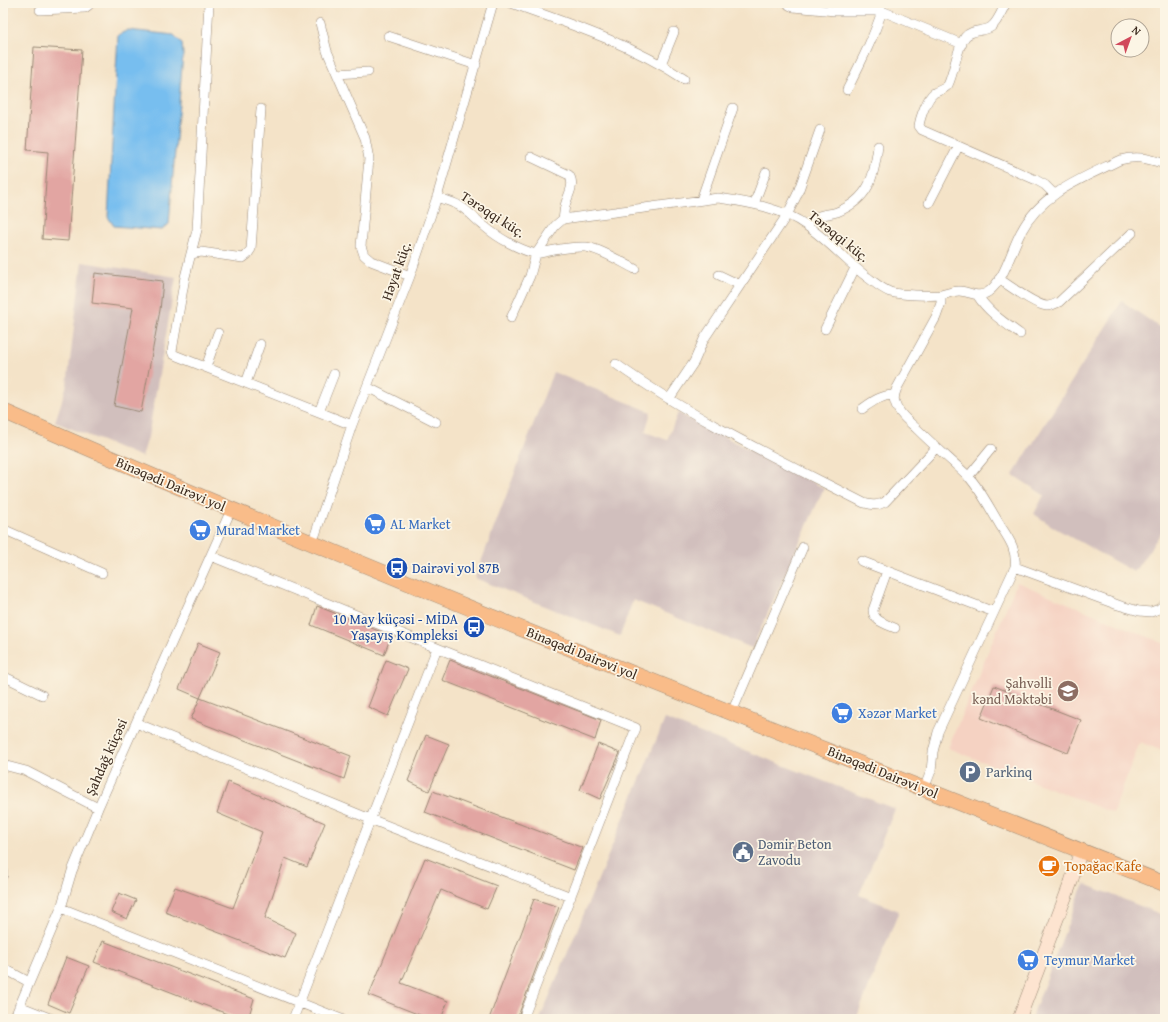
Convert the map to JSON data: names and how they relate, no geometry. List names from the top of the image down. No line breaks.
{"streets":{"main road":["Binəqədi Dairəvi yol"],"street":["Tərəqqi küç.","Həyat küç.","Şahdağ küçəsi"]},"crossings":[["Tərəqqi küç.","Həyat küç."],["Həyat küç.","Binəqədi Dairəvi yol"],["Binəqədi Dairəvi yol","Şahdağ küçəsi"]],"places":{"supermarket":["AL Market","Murad Market","Xəzər Market","Teymur Market"],"bus stop":["Dairəvi yol 87B","10 May küçəsi - MİDA Yaşayış Kompleksi"],"school or university":["Şahvəlli kənd Məktəbi"],"parking":["Parkinq"],"public building":["Dəmir Beton Zavodu"],"cafe":["Topağac Kafe"]},"north":"top right"}
